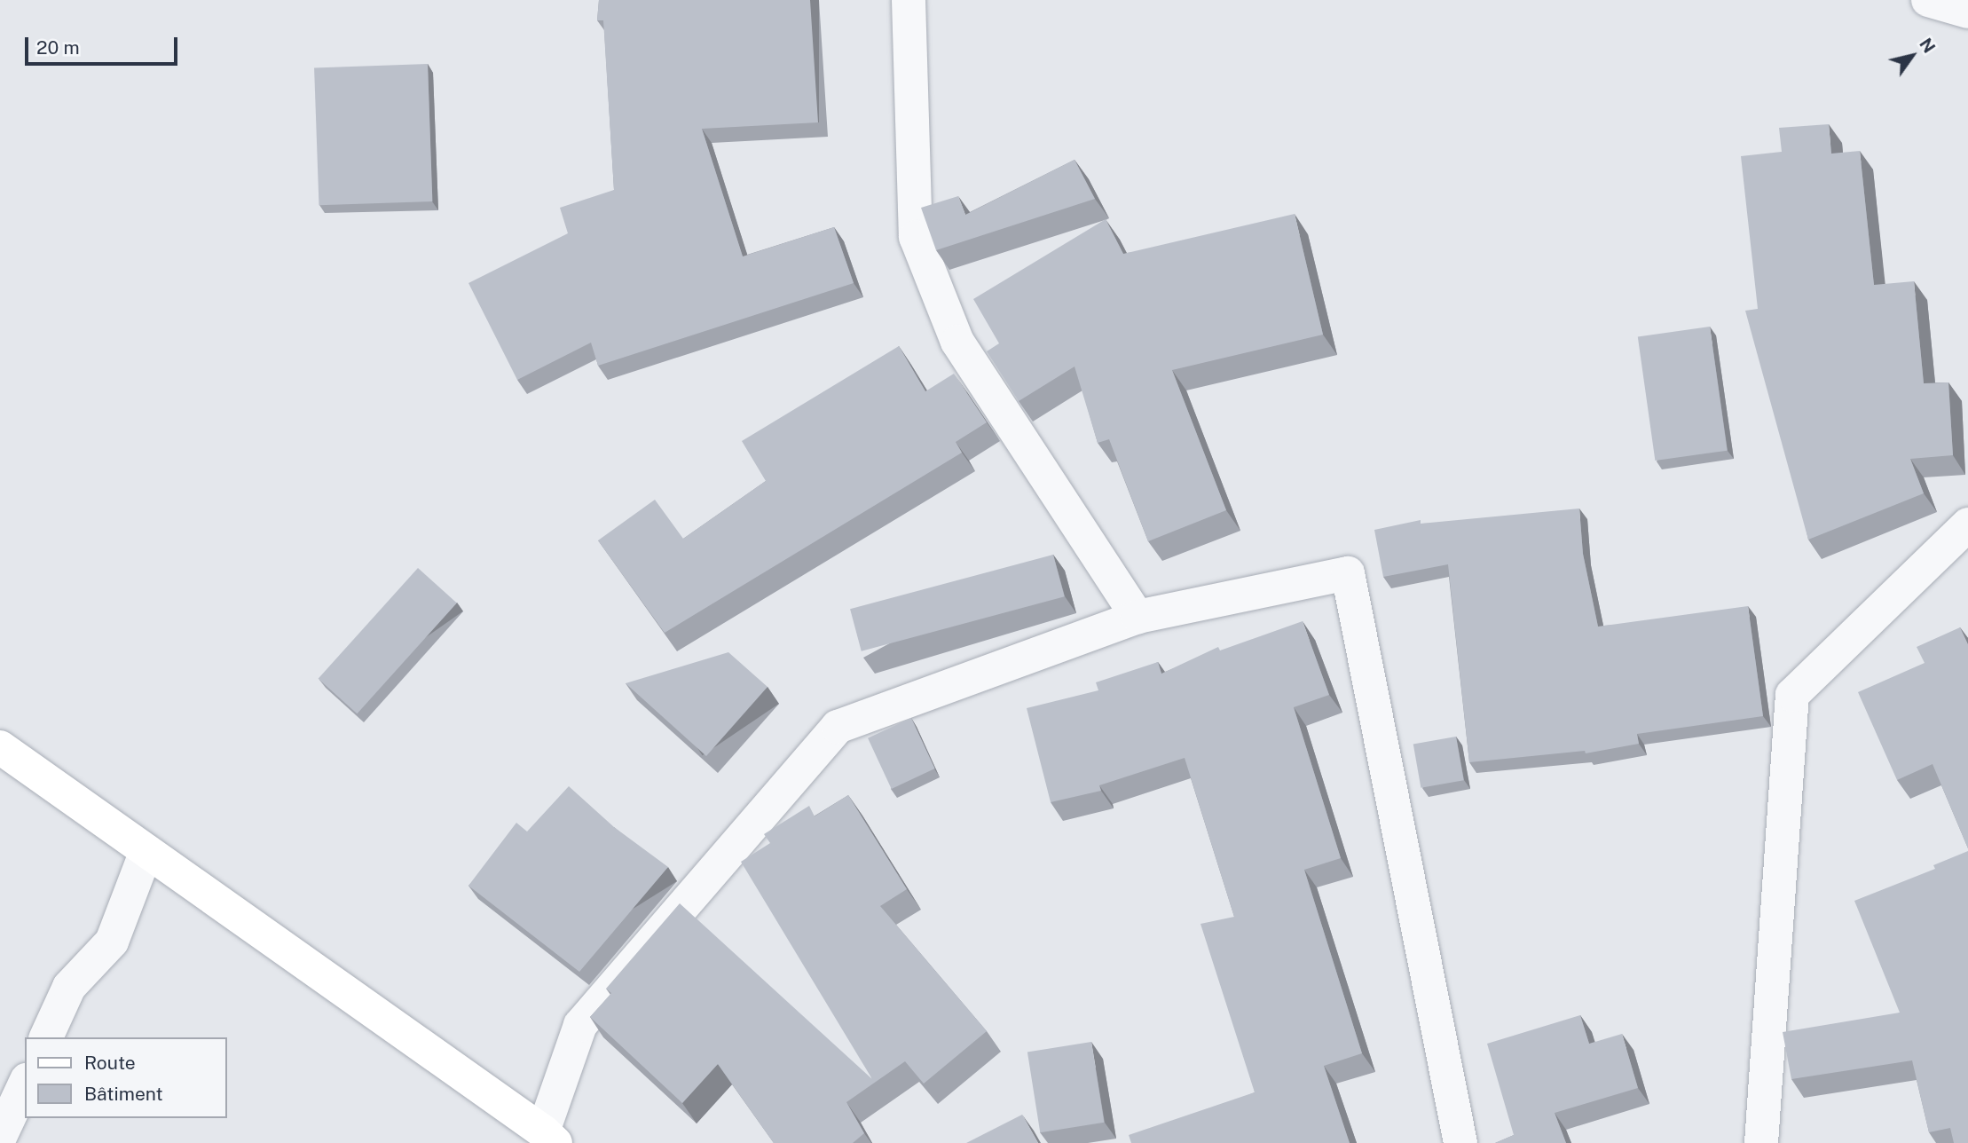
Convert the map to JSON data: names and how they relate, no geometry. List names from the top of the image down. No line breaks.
{"legend":["Route","Bâtiment"],"scale_bar":"20 m","north":"top right"}
